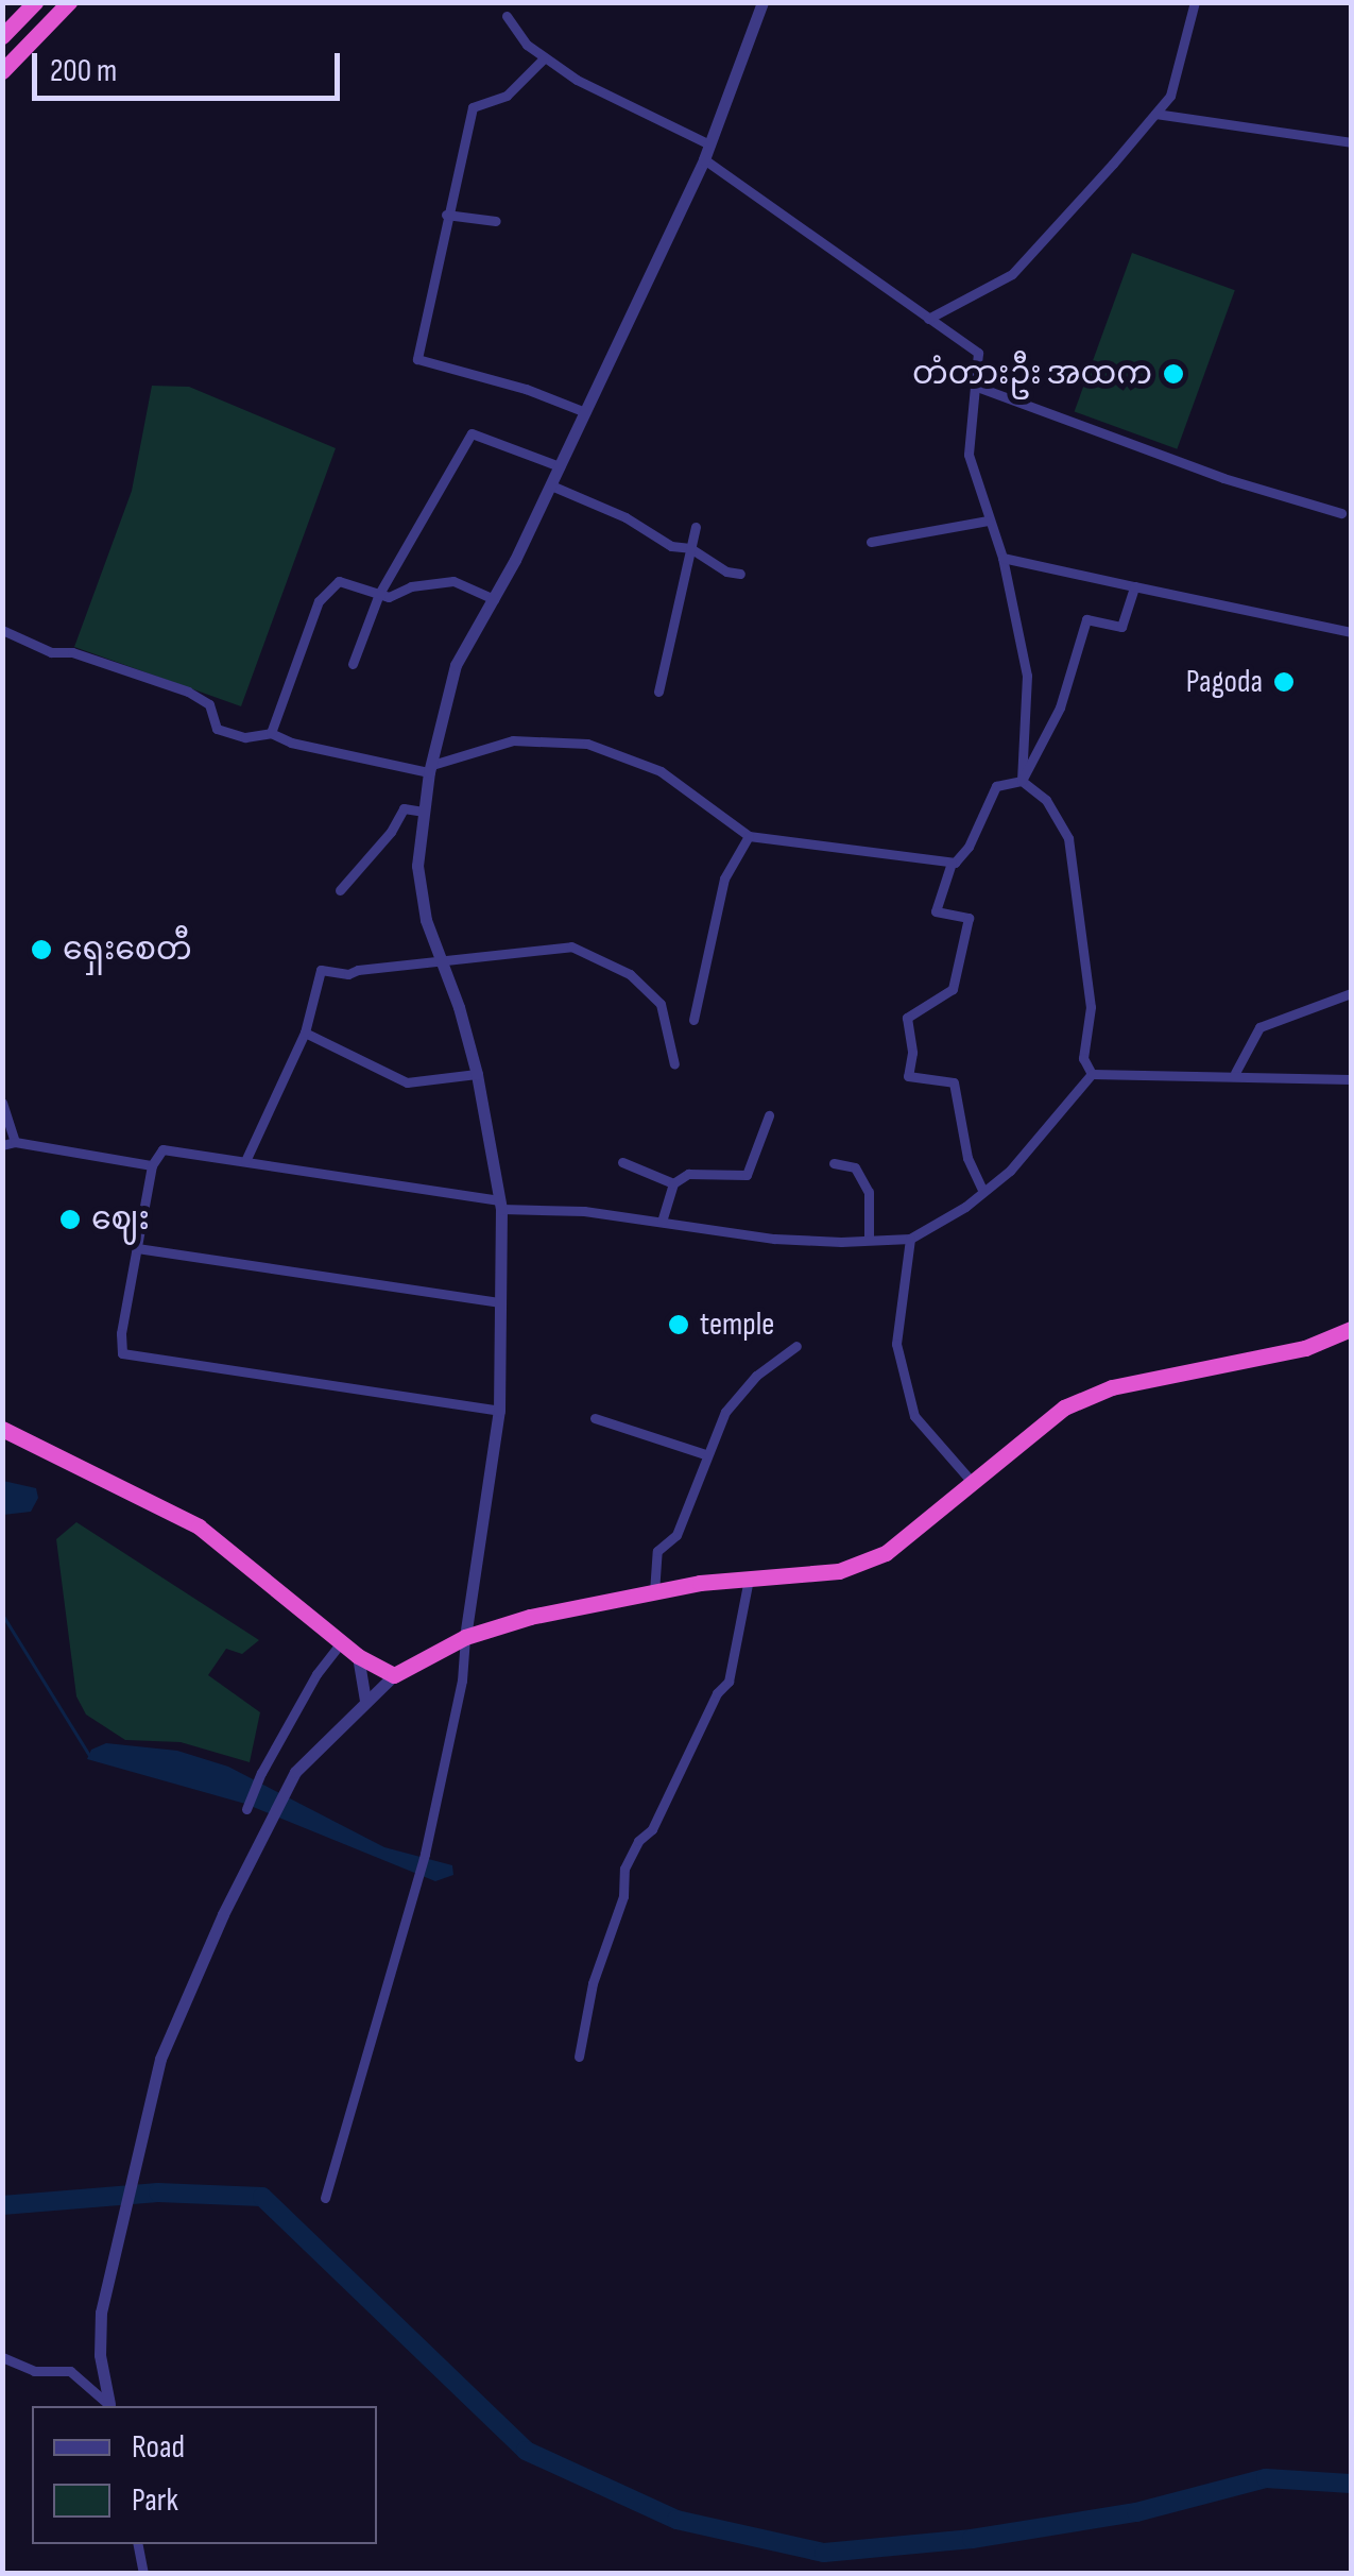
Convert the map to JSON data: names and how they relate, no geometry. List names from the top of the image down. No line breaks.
{"places":["တံတားဦး အထက","Pagoda","ရှေးစေတီ","ဈေး","temple"],"legend":["Road","Park"],"scale_bar":"200 m"}
